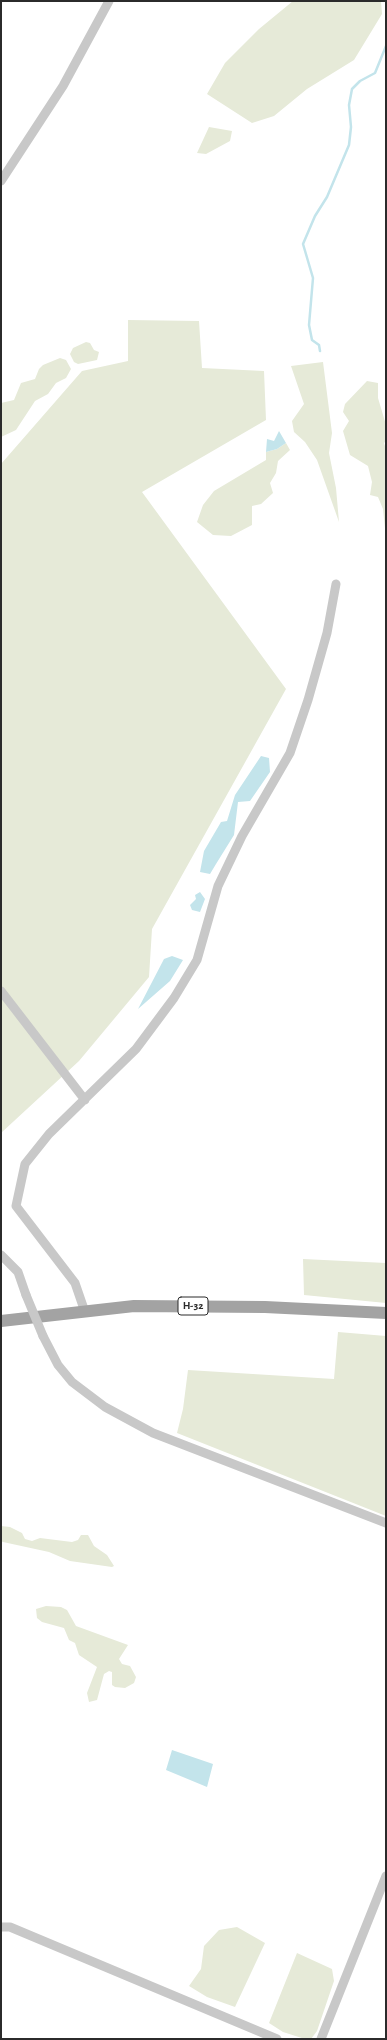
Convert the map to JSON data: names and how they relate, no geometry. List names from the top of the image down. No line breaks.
{"streets":{"main road":["Н-32"]}}
